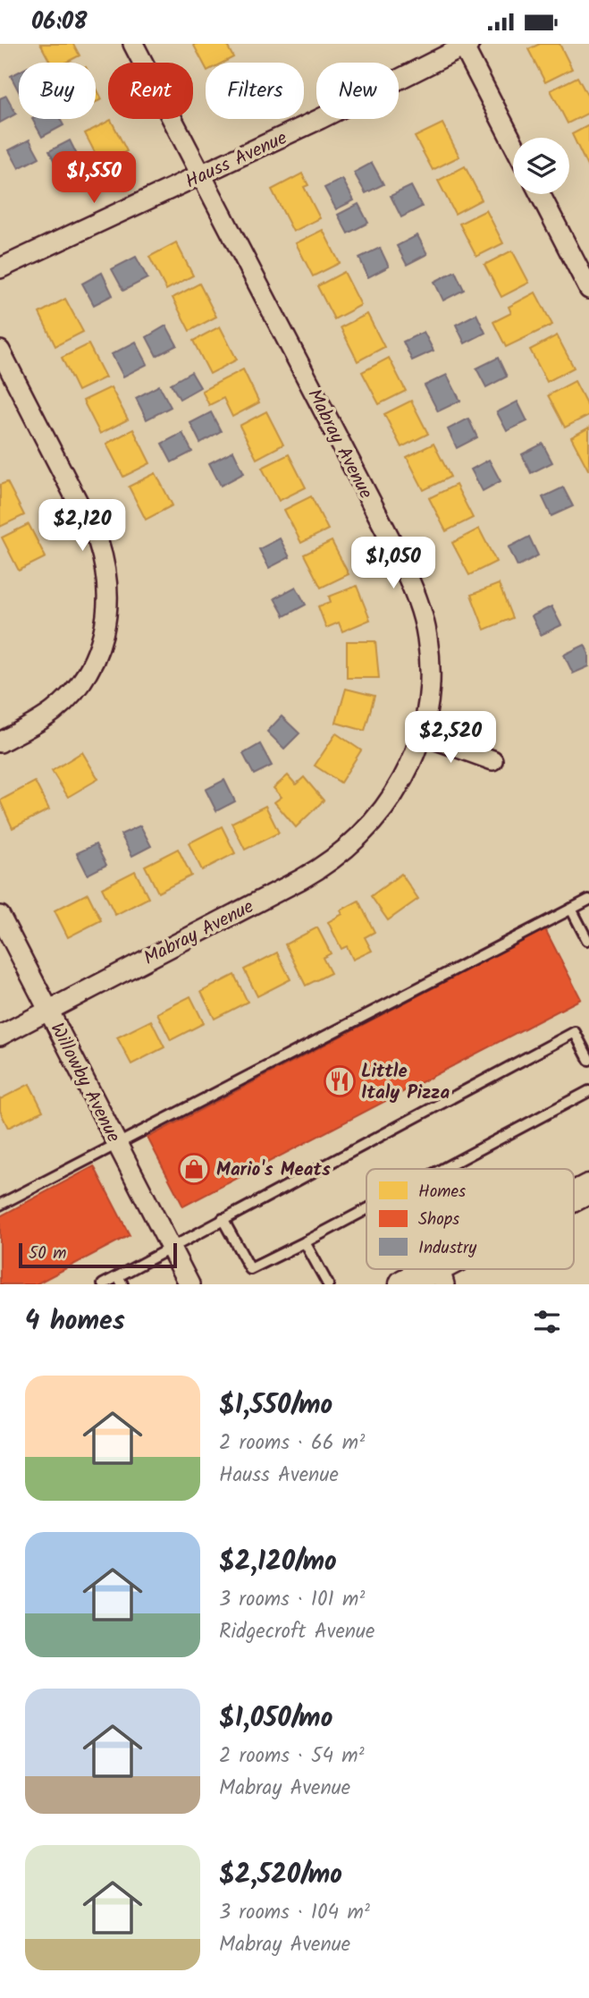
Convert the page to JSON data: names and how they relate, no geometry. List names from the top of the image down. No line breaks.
{"streets":{"street":["Hauss Avenue","Mabray Avenue","Willowby Avenue"]},"crossings":[["Hauss Avenue","Mabray Avenue"],["Mabray Avenue","Willowby Avenue"]],"places":{"restaurant":["Little Italy Pizza"],"shop":["Mario's Meats"]},"legend":["Homes","Shops","Industry"],"scale_bar":"50 m","page":{"status":"06:08","chip":["Buy","Rent","Filters","New"],"price":["$1,550","$2,120","$1,050","$2,520"],"scale":"50 m","heading":"4 homes","list":[{"name":"$1,550/mo","note":"2 rooms · 66 m² · Hauss Avenue"},{"name":"$2,120/mo","note":"3 rooms · 101 m² · Ridgecroft Avenue"},{"name":"$1,050/mo","note":"2 rooms · 54 m² · Mabray Avenue"},{"name":"$2,520/mo","note":"3 rooms · 104 m² · Mabray Avenue"}]}}
